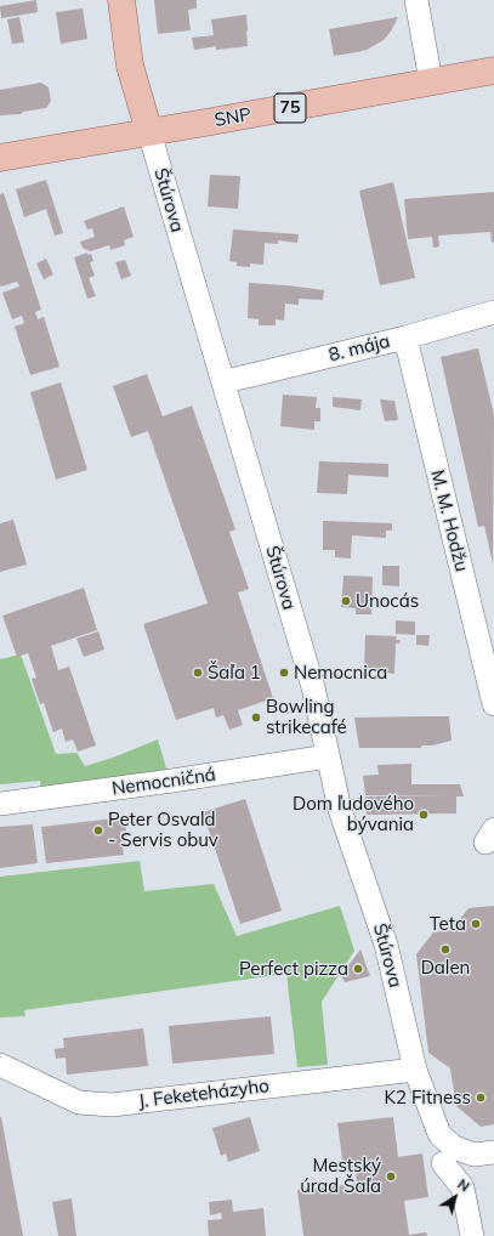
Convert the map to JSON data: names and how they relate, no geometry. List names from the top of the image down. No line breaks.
{"streets":{"main road":["75","SNP","Štúrova"],"street":["8. mája","M. M. Hodžu","Nemocničná","J. Feketeházyho"]},"crossings":[["SNP","Štúrova"],["Štúrova","8. mája"],["Štúrova","Nemocničná"],["Štúrova","J. Feketeházyho"],["8. mája","M. M. Hodžu"]],"places":["Unocás","Šaľa 1","Nemocnica","Bowling strikecafé","Dom ľudového bývania","Peter Osvald - Servis obuv","Teta","Dalen","Perfect pizza","K2 Fitness","Mestský úrad Šaľa"],"north":"top right"}
